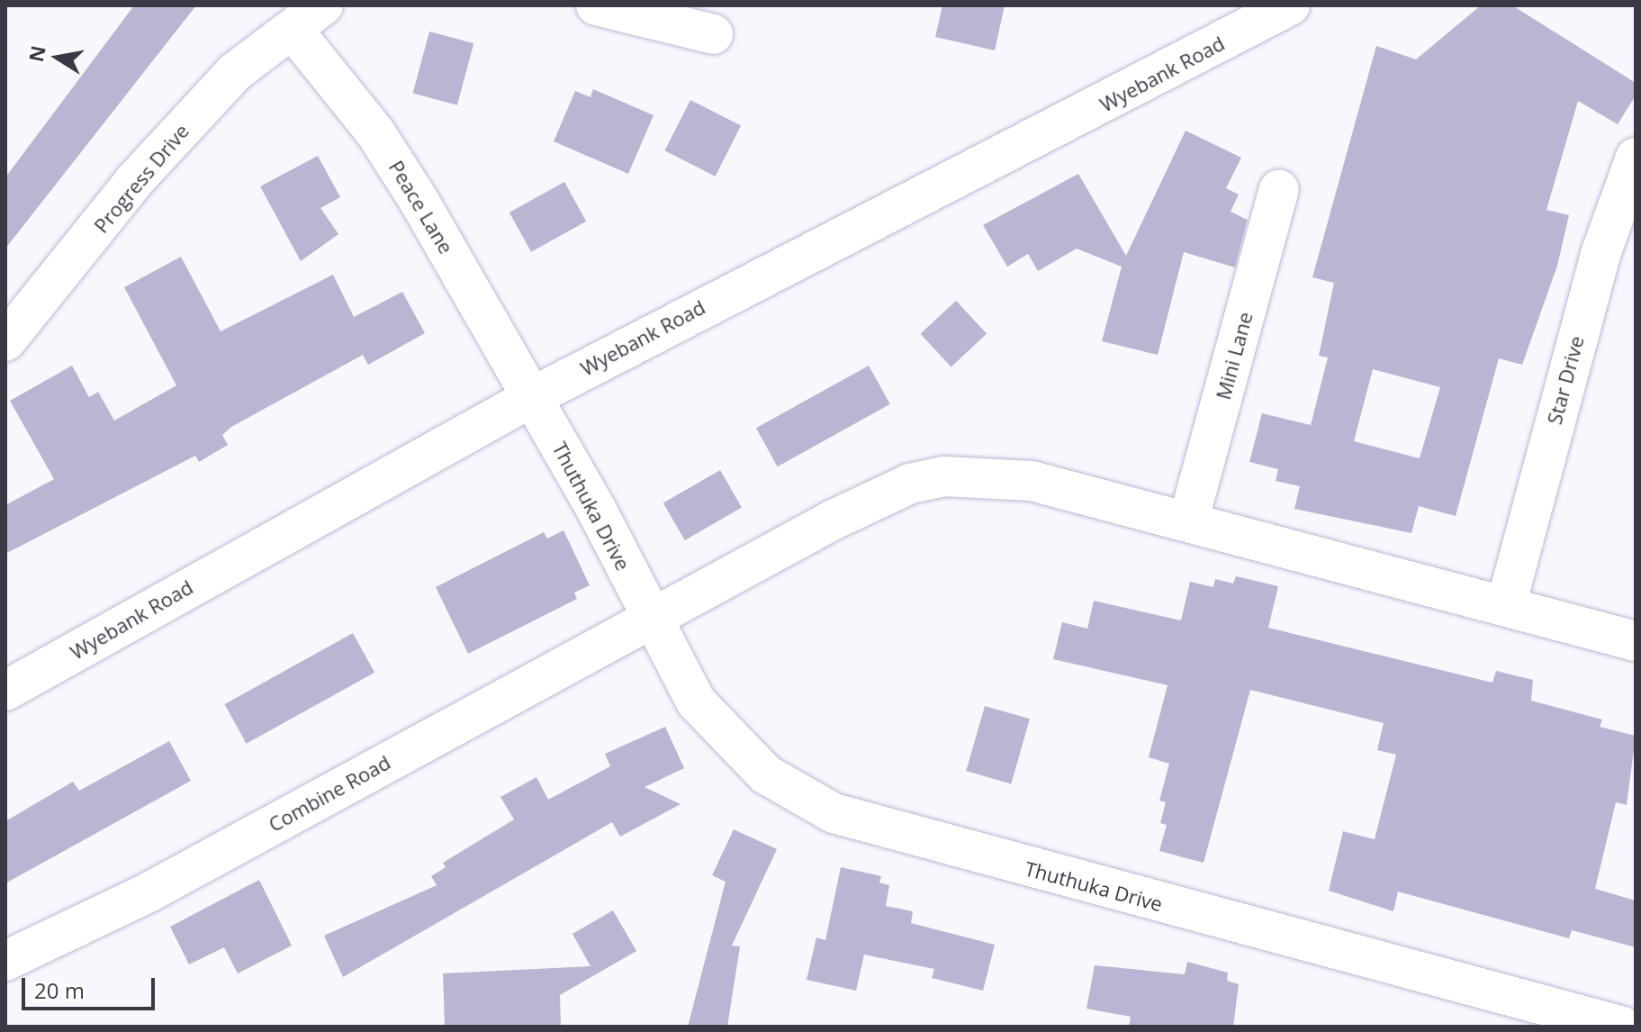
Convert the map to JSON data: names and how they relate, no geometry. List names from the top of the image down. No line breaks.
{"streets":{"street":["Wyebank Road","Progress Drive","Peace Lane","Mini Lane","Star Drive","Thuthuka Drive","Combine Road"]},"crossings":[["Wyebank Road","Peace Lane"],["Wyebank Road","Thuthuka Drive"],["Progress Drive","Peace Lane"],["Peace Lane","Thuthuka Drive"],["Thuthuka Drive","Combine Road"]],"scale_bar":"20 m","north":"left"}
